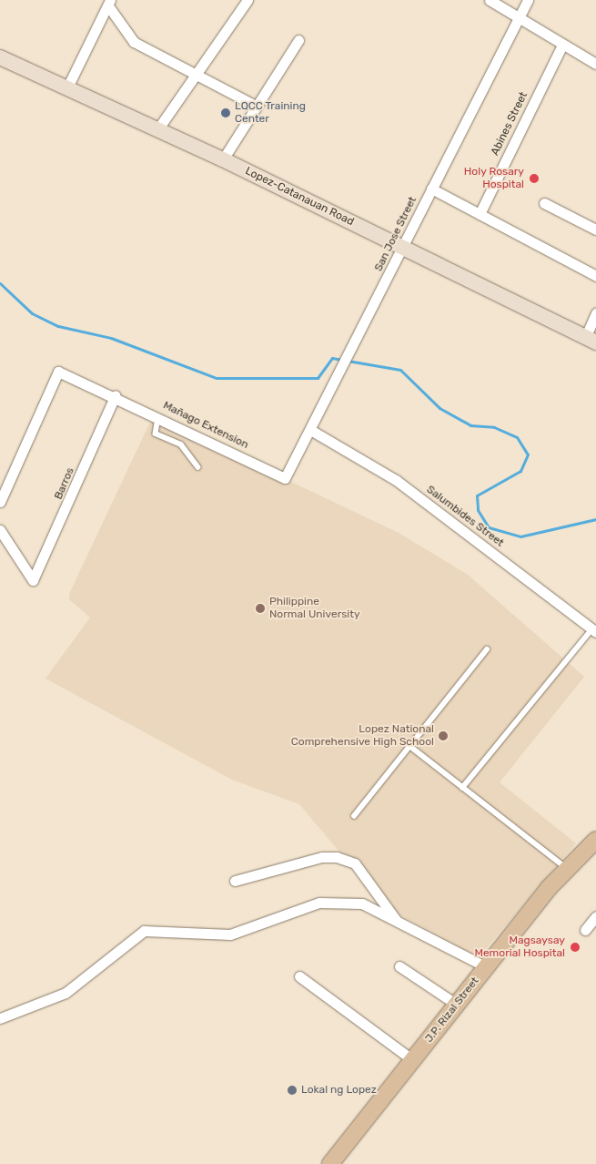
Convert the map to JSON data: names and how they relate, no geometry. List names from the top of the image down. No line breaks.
{"streets":{"main road":["Lopez-Catanauan Road","J.P. Rizal Street"],"street":["Abines Street","San Jose Street","Mañago Extension","Barros","Salumbides Street"]},"crossings":[["Lopez-Catanauan Road","San Jose Street"],["San Jose Street","Mañago Extension"],["San Jose Street","Salumbides Street"],["Mañago Extension","Barros"]],"places":["LQCC Training Center","Holy Rosary Hospital","Philippine Normal University","Lopez National Comprehensive High School","Magsaysay Memorial Hospital","Lokal ng Lopez"]}
